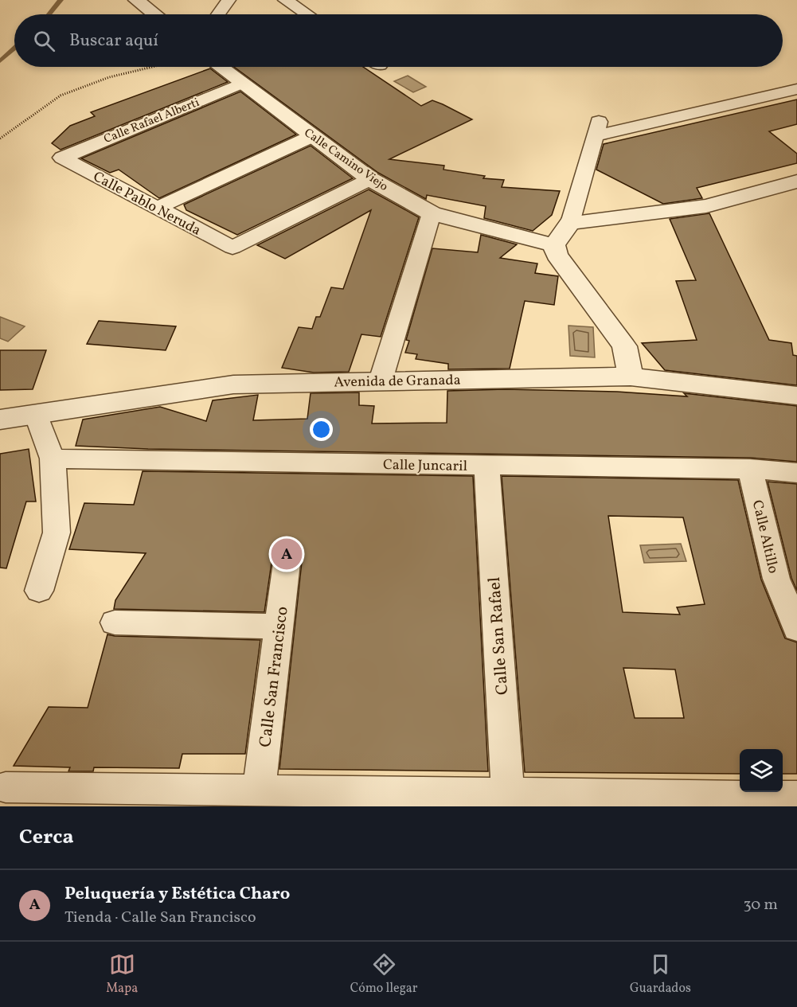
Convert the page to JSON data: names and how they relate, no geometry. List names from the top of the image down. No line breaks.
{"streets":{"street":["Calle Rafael Alberti","Calle Camino Viejo","Calle Pablo Neruda","Avenida de Granada","Calle Juncaril","Calle Altillo","Calle San Rafael","Calle San Francisco"]},"crossings":[["Calle Rafael Alberti","Calle Camino Viejo"],["Calle Rafael Alberti","Calle Pablo Neruda"],["Calle Camino Viejo","Calle Pablo Neruda"],["Calle Juncaril","Calle Altillo"],["Calle Juncaril","Calle San Rafael"]],"page":{"search":"Buscar aquí","pins":"A","heading":"Cerca","list":[{"mark":"A","name":"Peluquería y Estética Charo","note":"Tienda · Calle San Francisco","value":"30 m"}],"nav":["Mapa","Cómo llegar","Guardados"]}}
